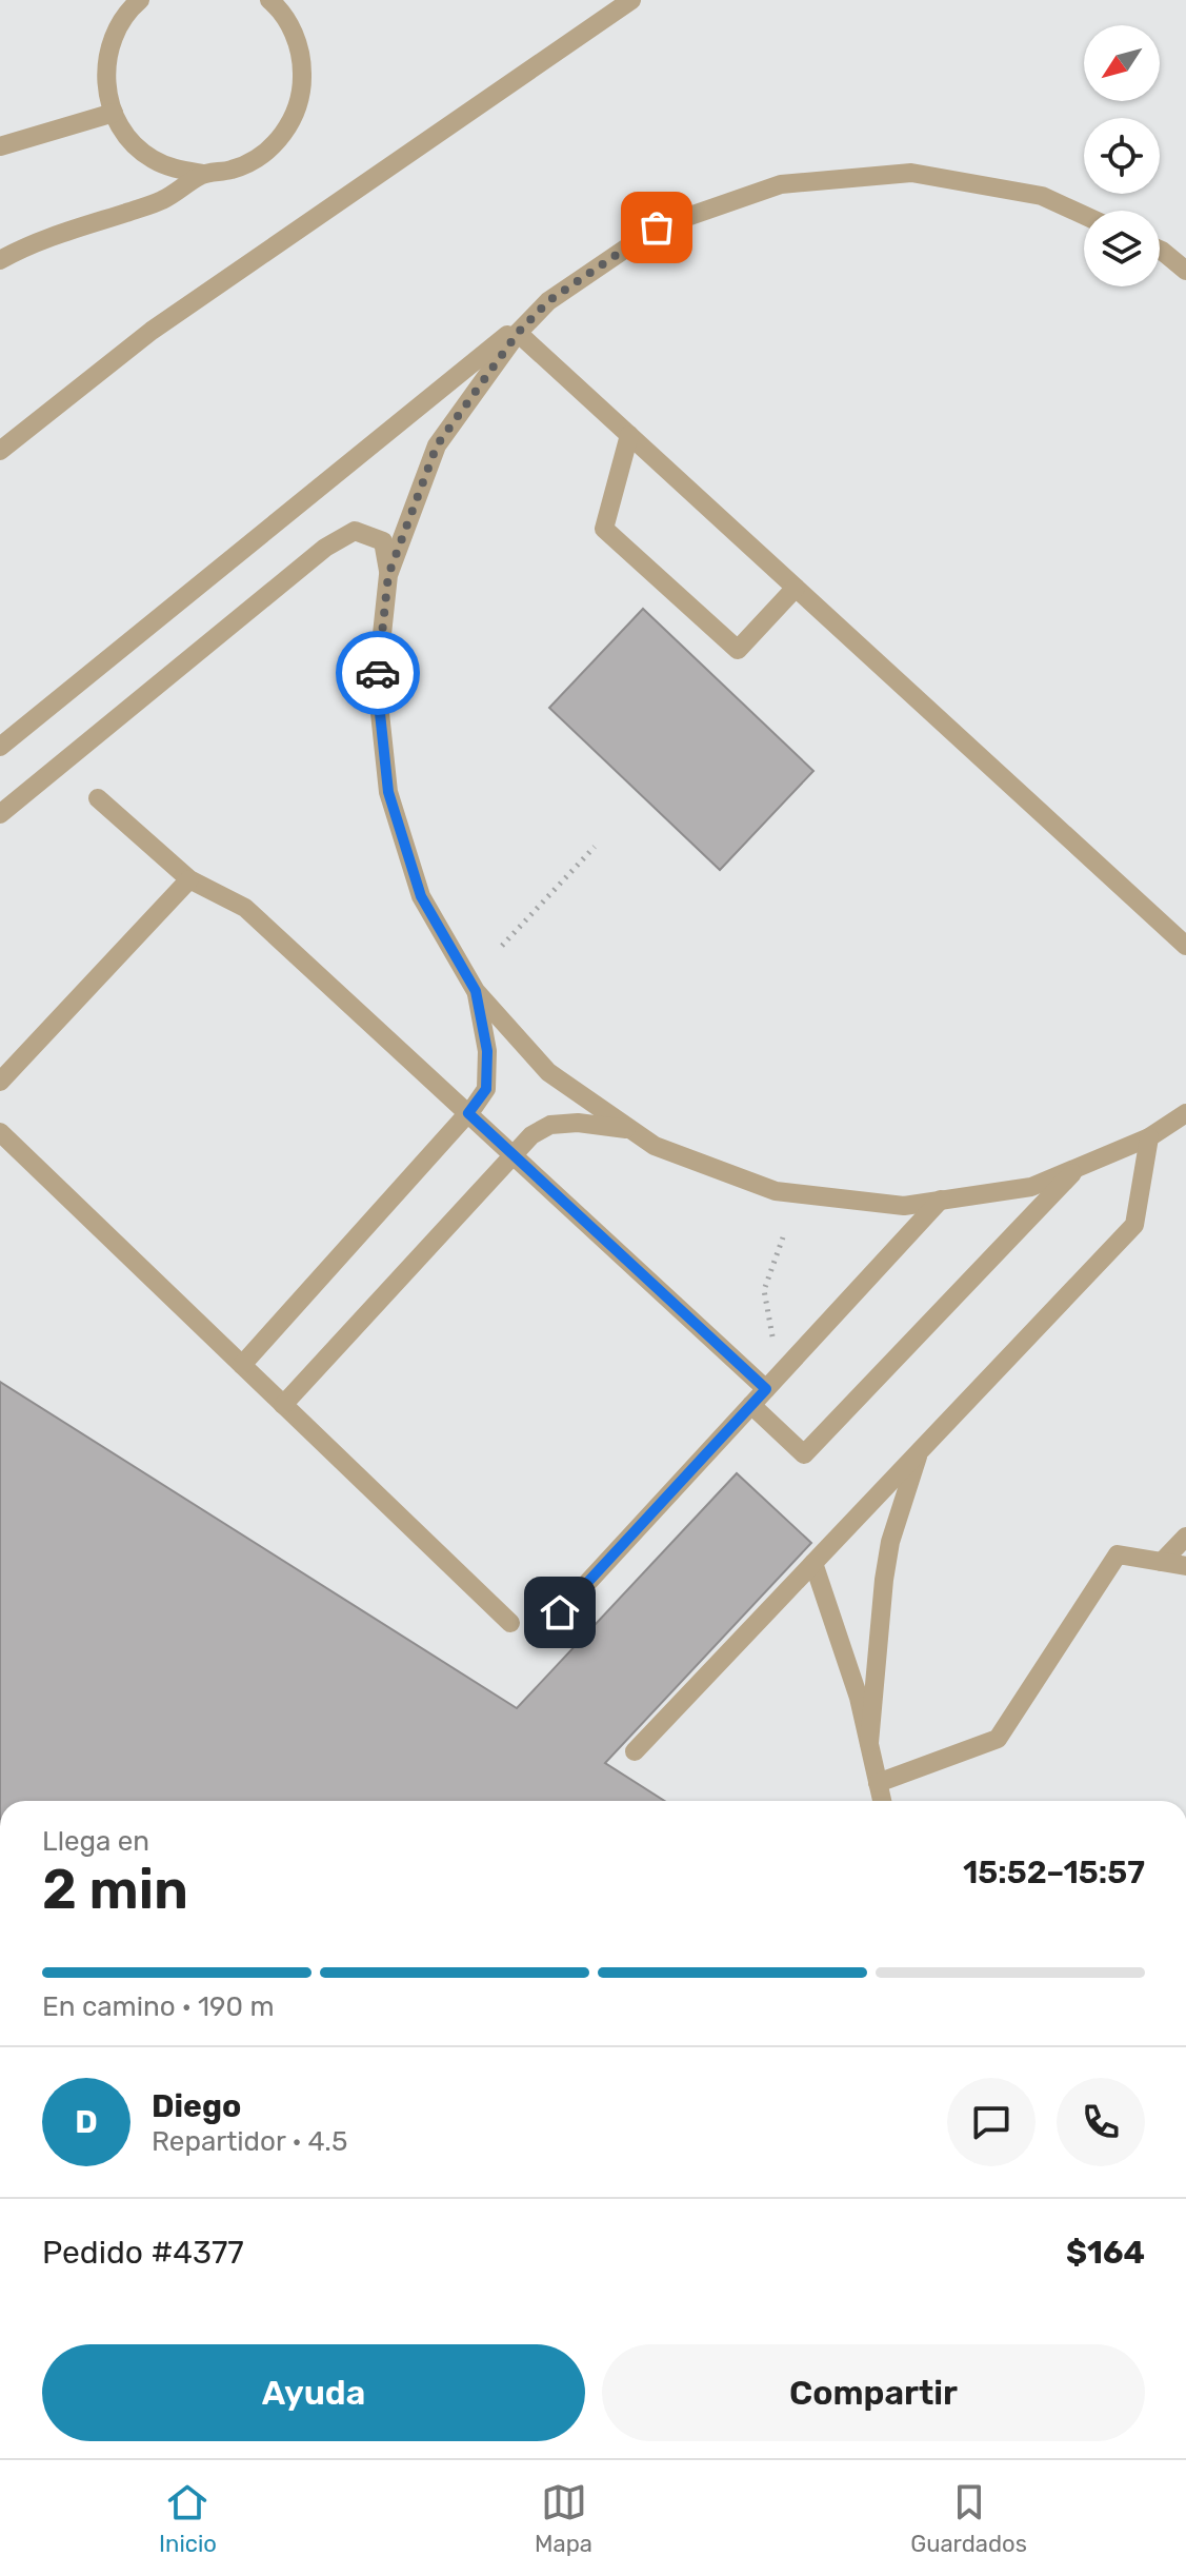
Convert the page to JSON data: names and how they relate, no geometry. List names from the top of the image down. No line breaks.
{"north":"bottom left","page":{"heading":["2 min","Llega en","15:52–15:57"],"panel":["Diego","Repartidor · 4.5","Pedido #4377","$164"],"bar":"En camino · 190 m","round":"D","buttons":["Ayuda","Compartir"],"tabs":["Inicio","Mapa","Guardados"]}}
